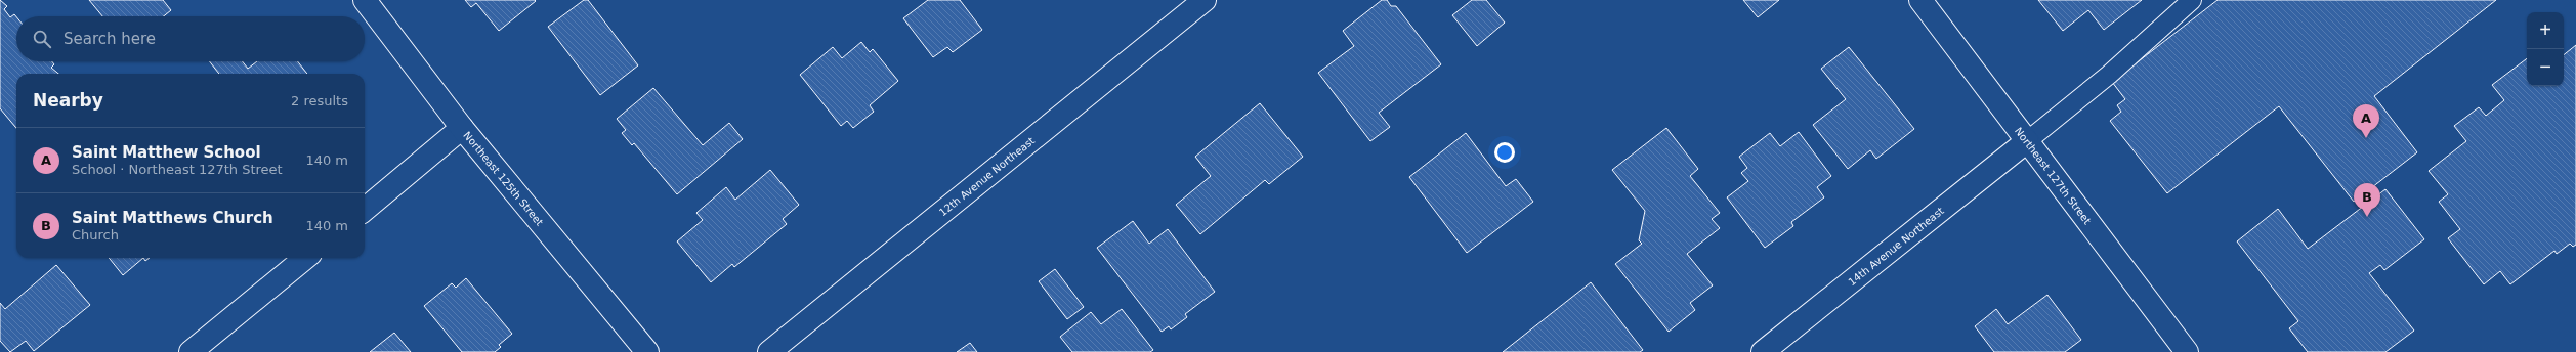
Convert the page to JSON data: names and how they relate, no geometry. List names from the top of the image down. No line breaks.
{"streets":{"street":["12th Avenue Northeast","Northeast 127th Street","Northeast 125th Street","14th Avenue Northeast"]},"crossings":[["Northeast 127th Street","14th Avenue Northeast"]],"page":{"map_buttons":["+","−"],"search":"Search here","heading":["Nearby","2 results"],"pins":["A","B"],"list":[{"mark":"A","name":"Saint Matthew School","note":"School · Northeast 127th Street","value":"140 m"},{"mark":"B","name":"Saint Matthews Church","note":"Church","value":"140 m"}]}}
